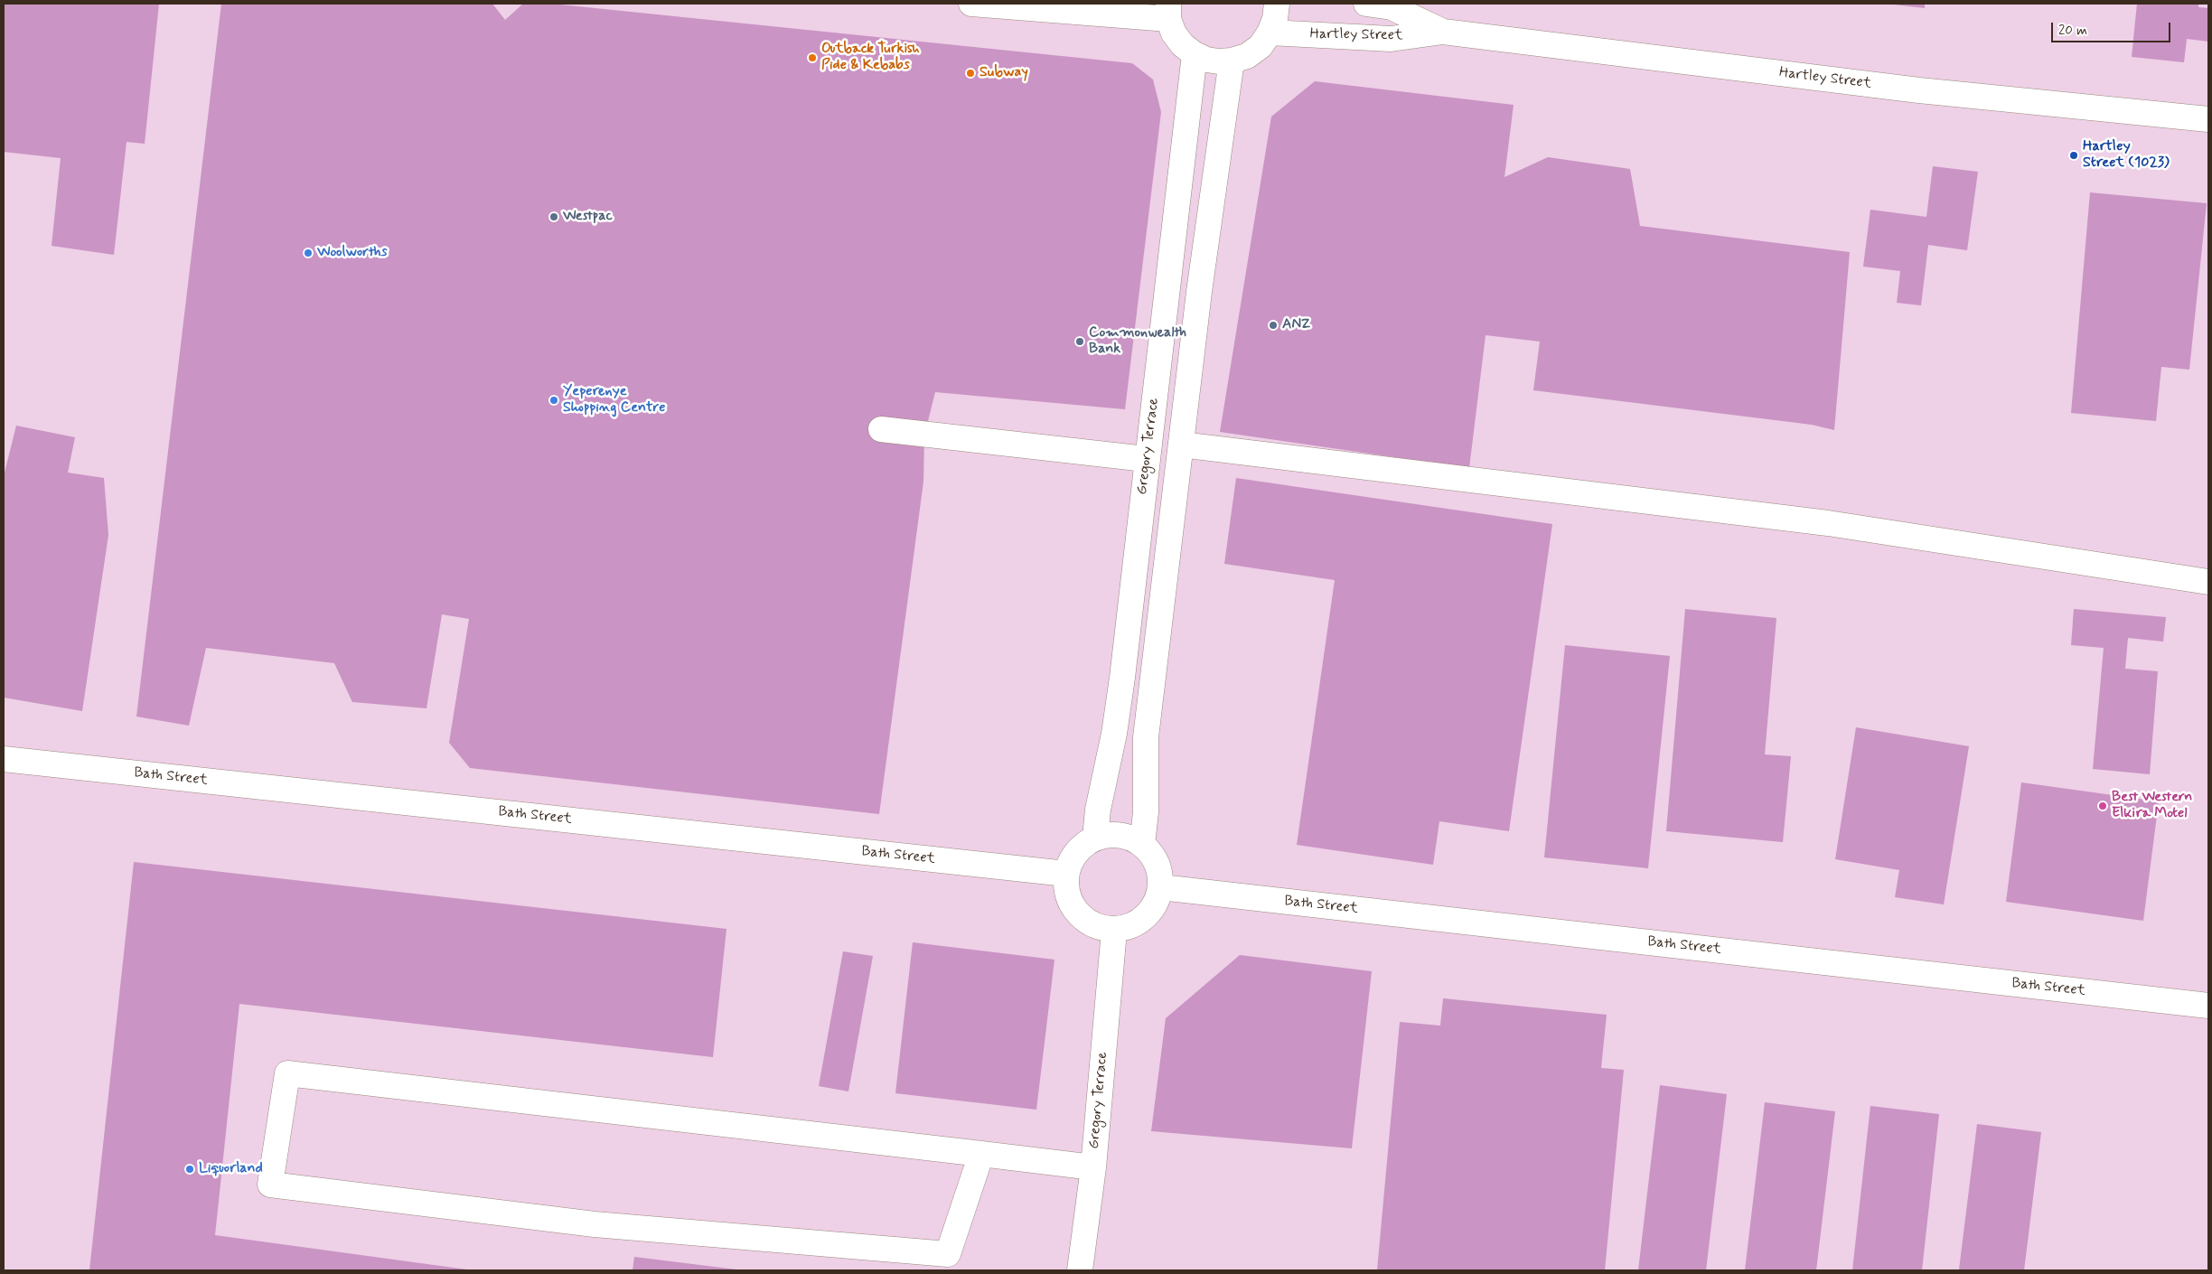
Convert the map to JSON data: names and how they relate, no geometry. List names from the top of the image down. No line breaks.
{"streets":{"street":["Hartley Street","Gregory Terrace","Bath Street"]},"crossings":[["Gregory Terrace","Bath Street"]],"places":["Outback Turkish Pide & Kebabs","Subway","Hartley Street (1023)","Westpac","Woolworths","ANZ","Commonwealth Bank","Yeperenye Shopping Centre","Best Western Elkira Motel","Liquorland"],"scale_bar":"20 m"}
